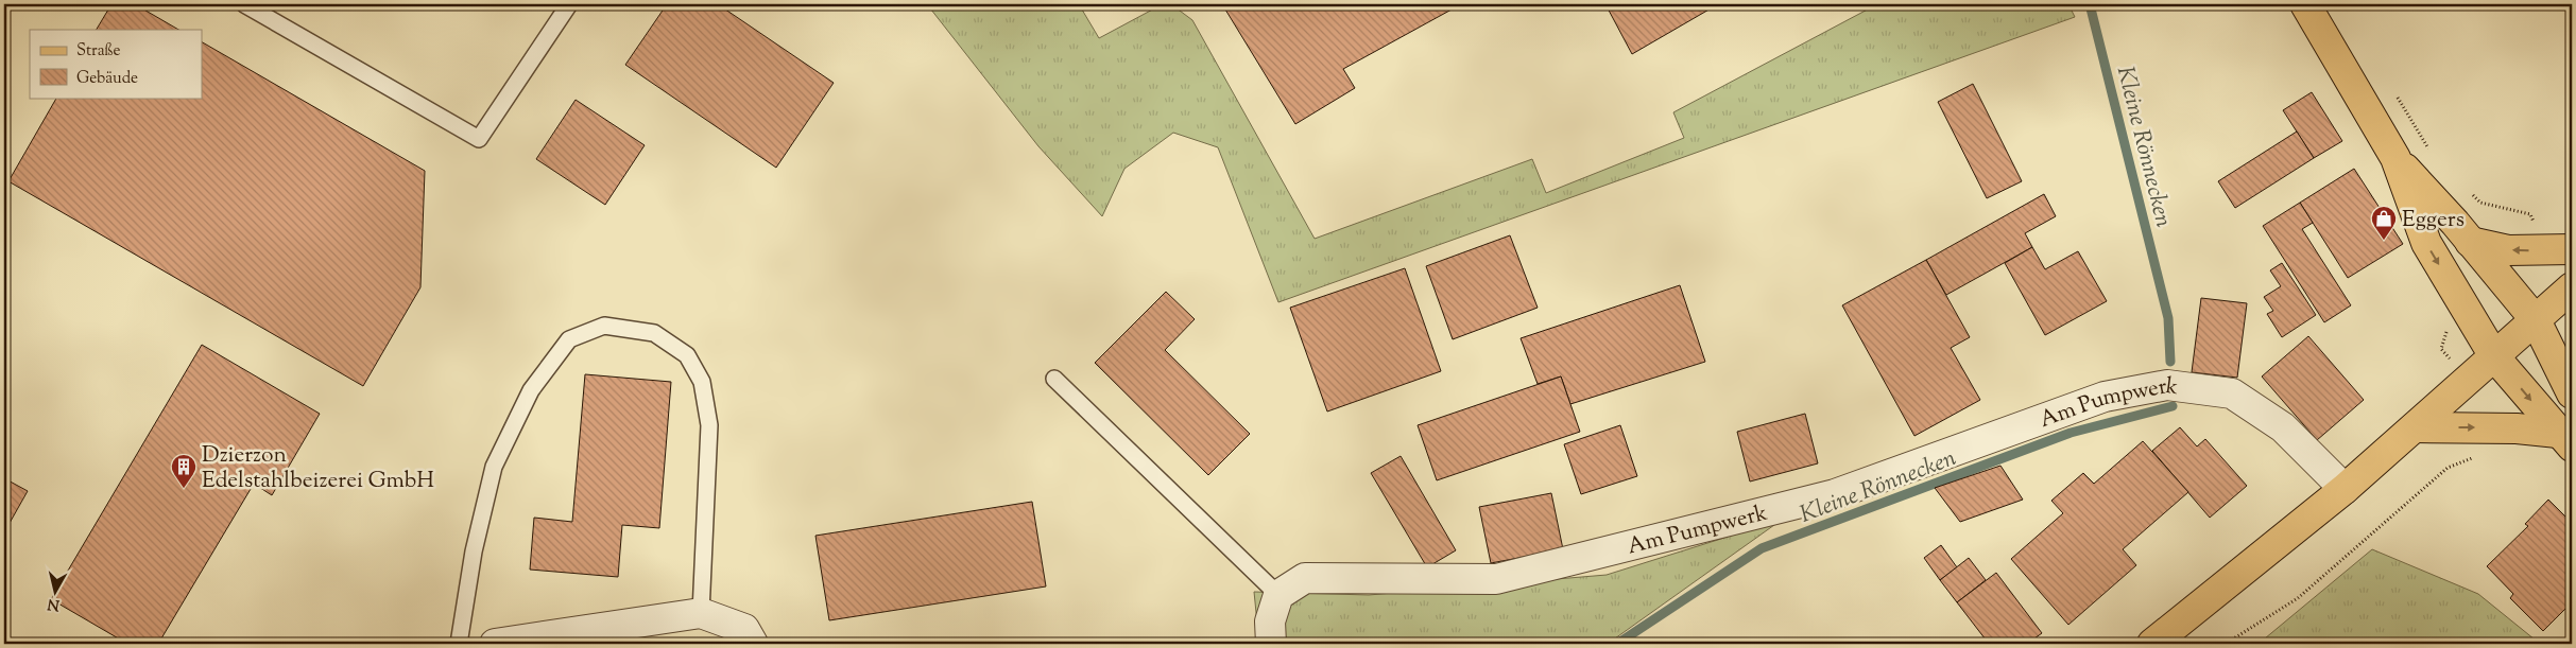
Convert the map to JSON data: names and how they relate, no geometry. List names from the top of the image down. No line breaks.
{"streets":{"street":["Am Pumpwerk"]},"water":["Kleine Rönnecken"],"places":{"shop":["Eggers"],"building":["Dzierzon Edelstahlbeizerei GmbH"]},"legend":["Straße","Gebäude"],"north":"bottom"}
